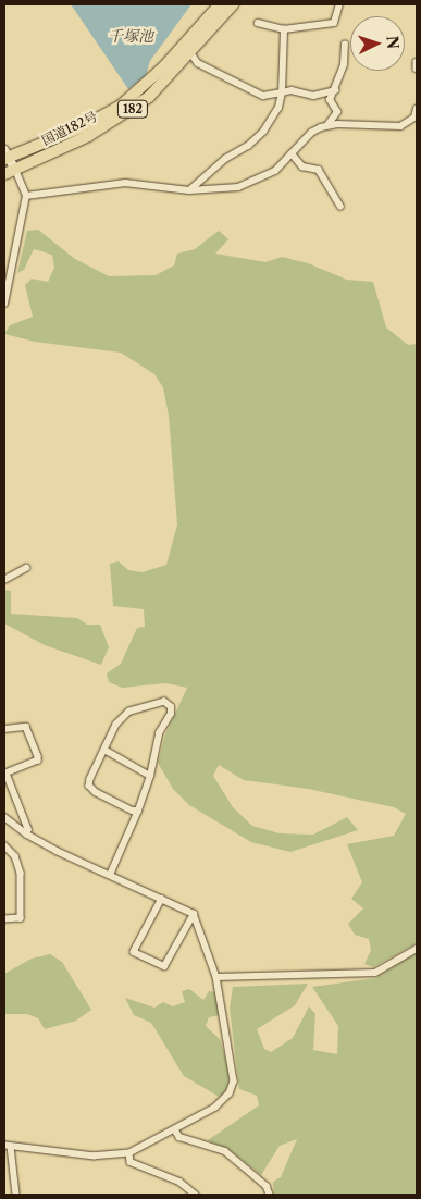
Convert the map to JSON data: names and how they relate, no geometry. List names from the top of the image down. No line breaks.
{"streets":{"highway":["182","国道182号"]},"water":["千塚池"],"north":"right"}
